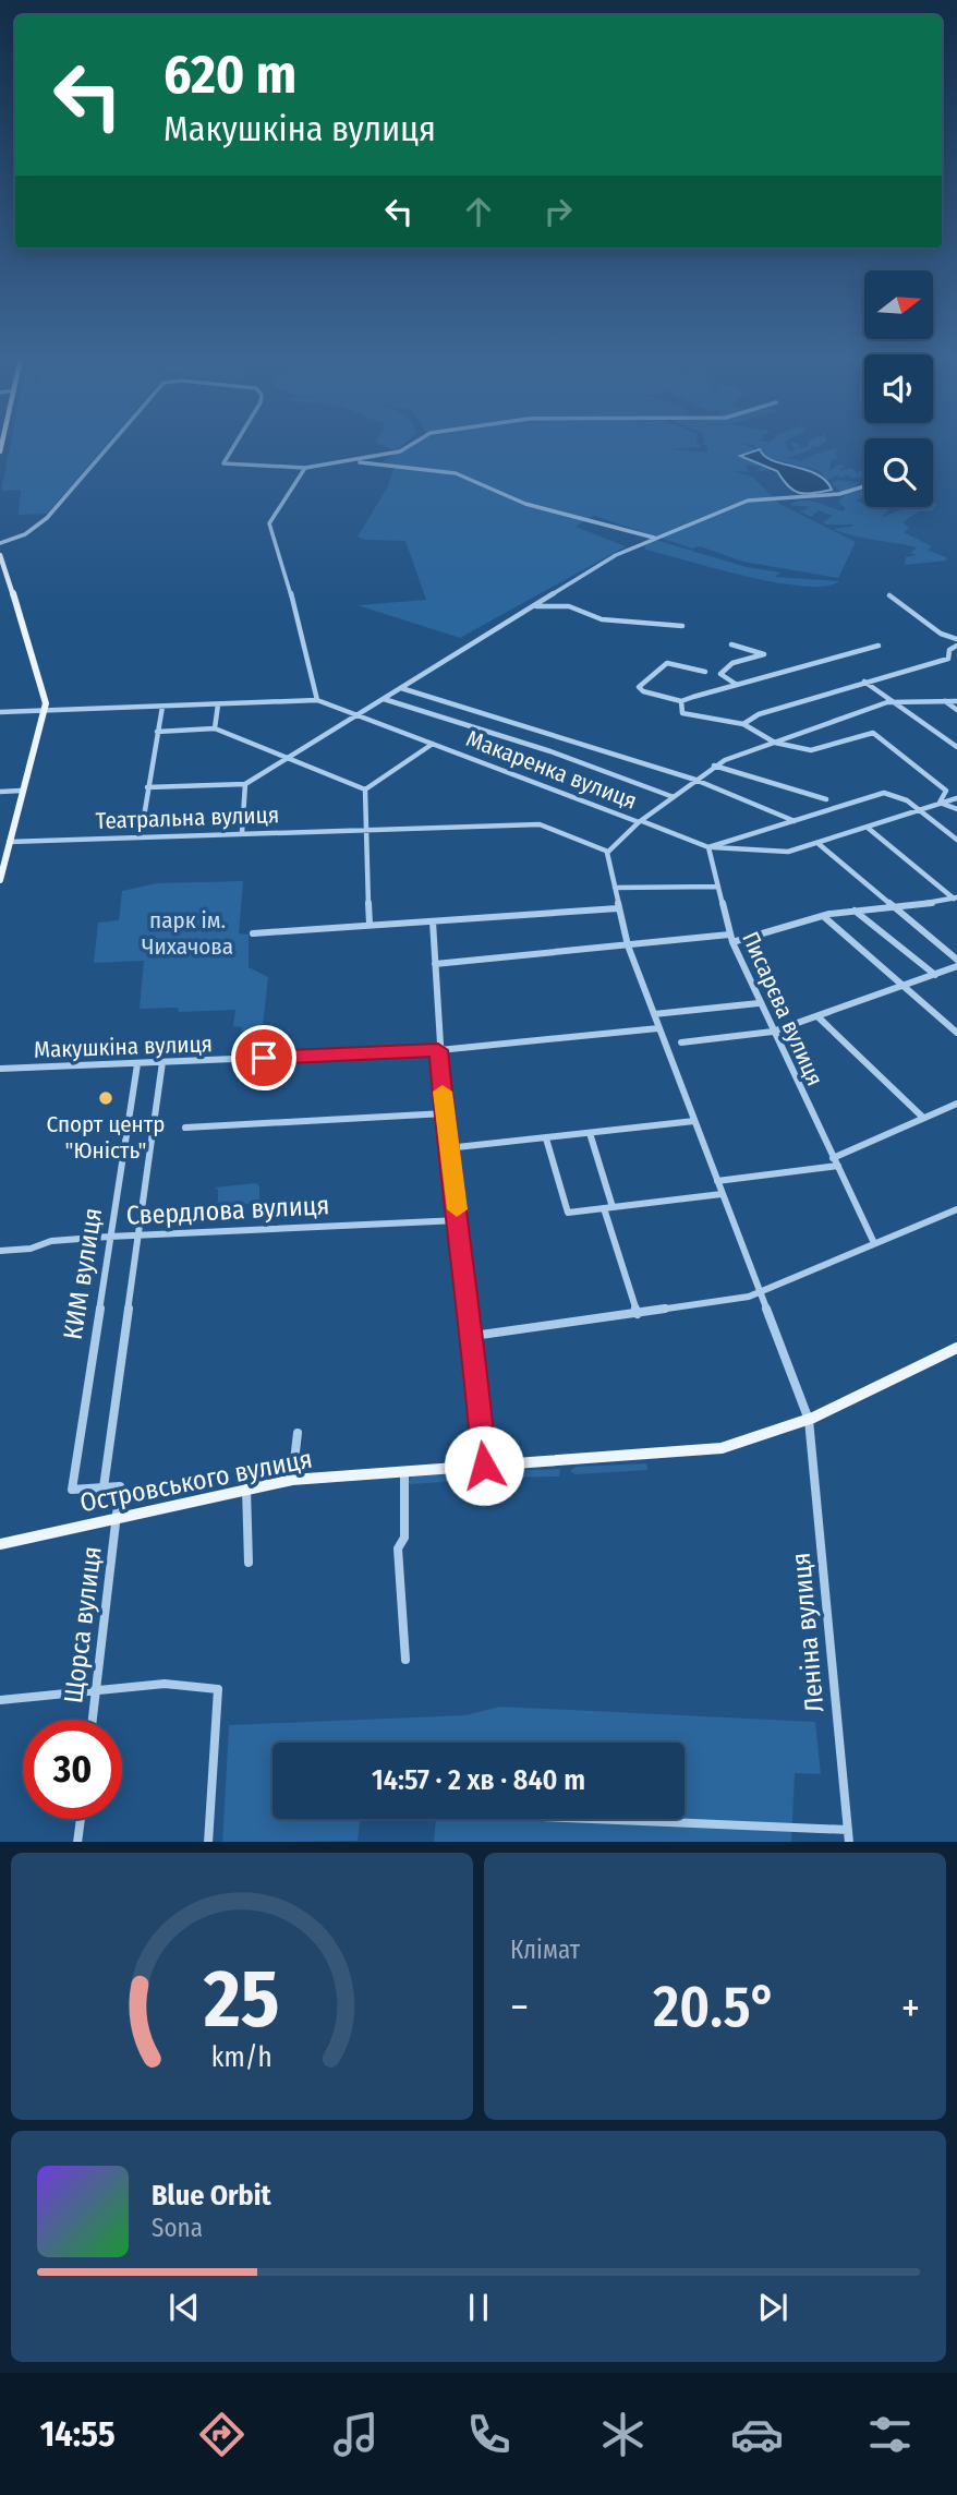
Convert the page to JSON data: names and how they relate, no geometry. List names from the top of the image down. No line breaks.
{"streets":{"main road":["Островського вулиця"],"street":["Макаренка вулиця","Театральна вулиця","Писарєва вулиця","Макушкіна вулиця","Свердлова вулиця","КИМ вулиця","Щорса вулиця","Леніна вулиця"]},"crossings":[["Макаренка вулиця","Театральна вулиця"],["Макушкіна вулиця","КИМ вулиця"],["Свердлова вулиця","КИМ вулиця"],["КИМ вулиця","Щорса вулиця"],["Островського вулиця","Щорса вулиця"],["Островського вулиця","Леніна вулиця"]],"parks":["парк ім. Чихачова"],"places":["Спорт центр \"Юність\""],"north":"right","page":{"turn":["620 m","Макушкіна вулиця"],"limit":"30","trip":"14:57 · 2 хв · 840 m","tile":"Клімат","heat":["−","20.5°","+"],"song":["Blue Orbit","Sona"],"tabs":"14:55","gauge":["25","km/h"]}}
